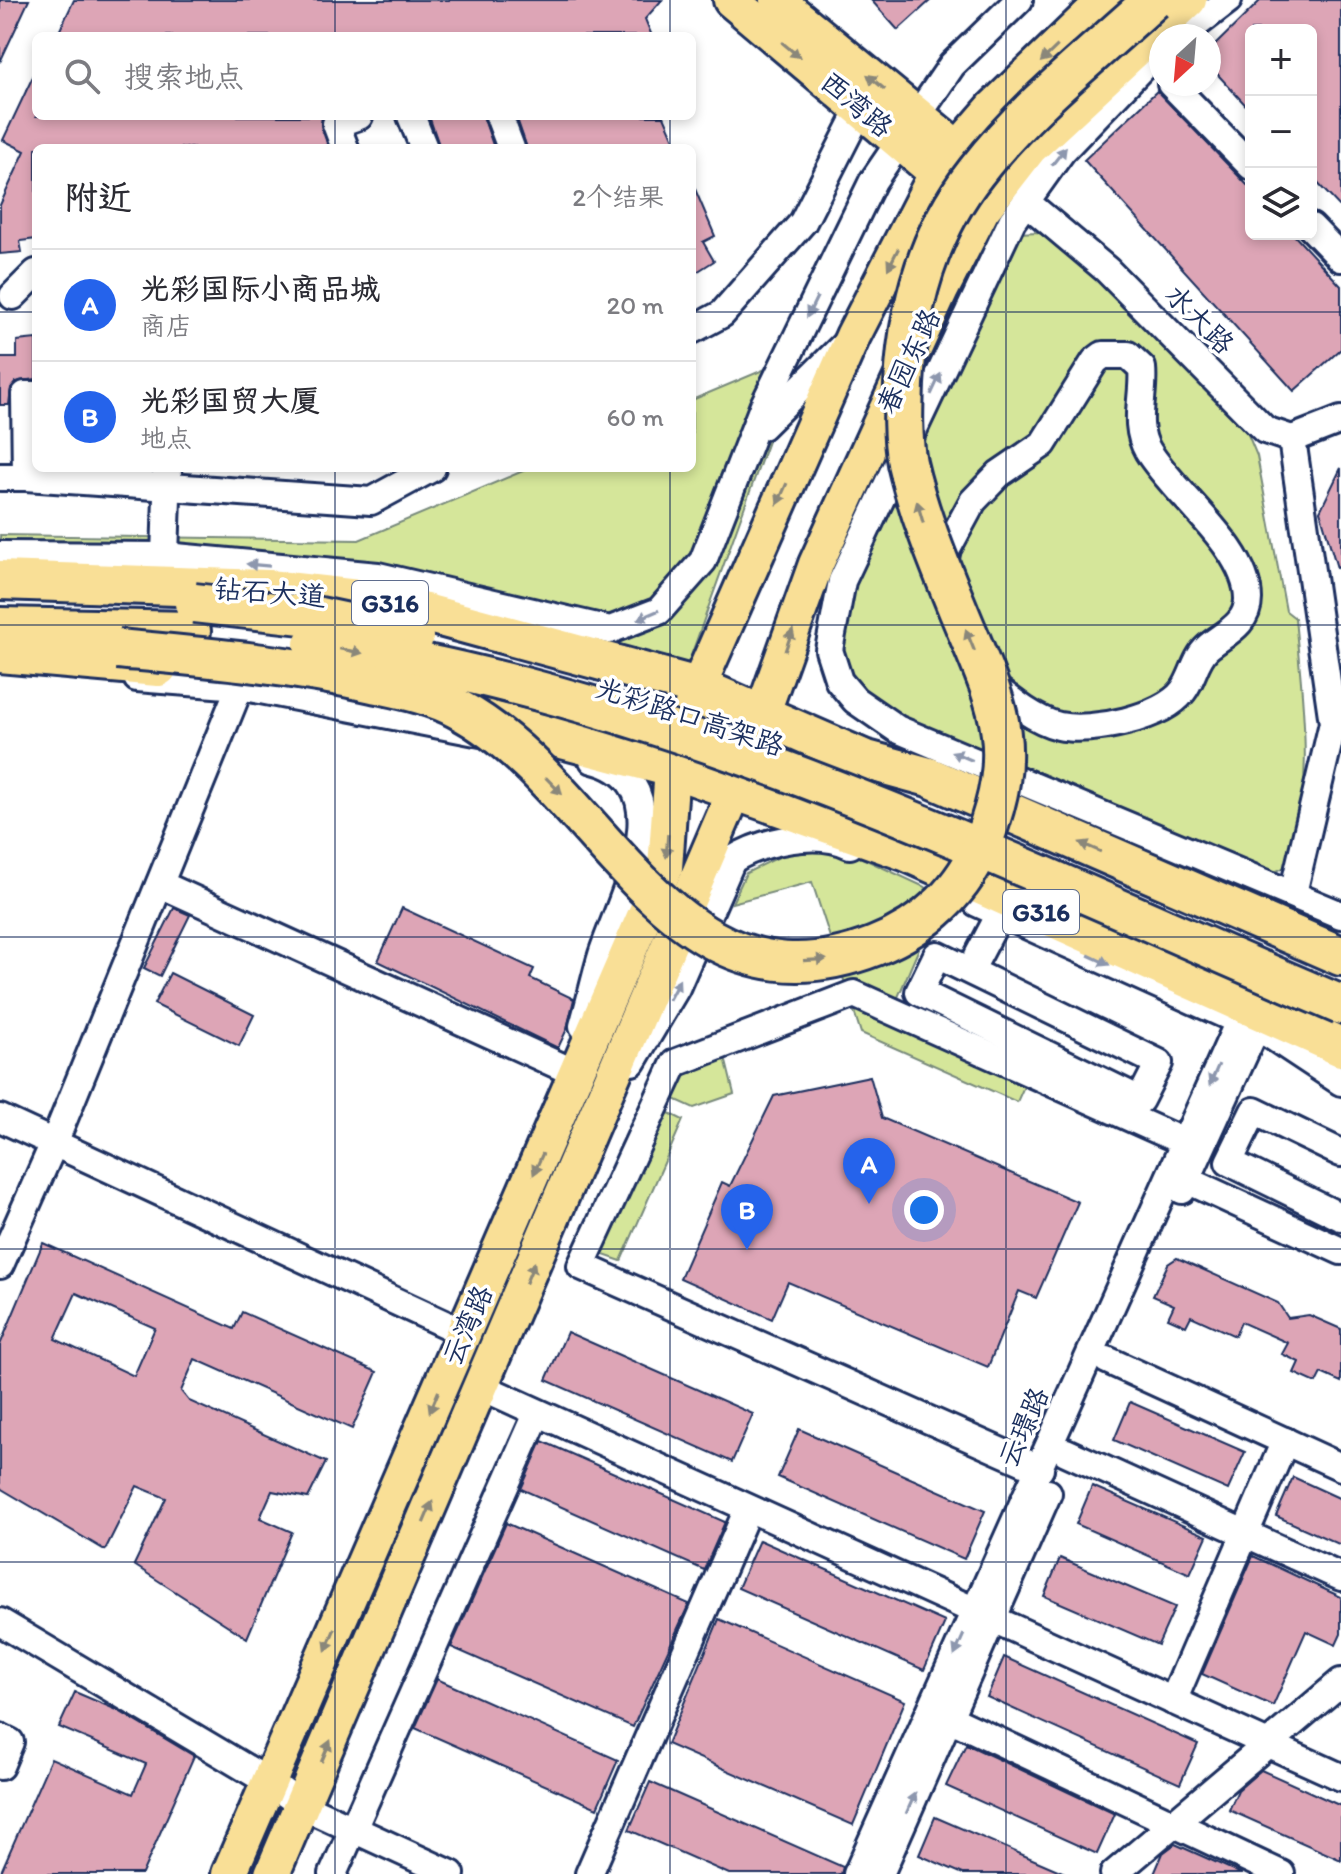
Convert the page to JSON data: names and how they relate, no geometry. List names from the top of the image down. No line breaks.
{"streets":{"highway":["钻石大道","G316","光彩路口高架路"],"main road":["西湾路","春园东路","云湾路"],"street":["水大路","云璟路"]},"crossings":[["西湾路","水大路"],["西湾路","春园东路"],["水大路","春园东路"],["春园东路","钻石大道"],["春园东路","G316"],["春园东路","云湾路"],["钻石大道","G316"],["G316","云湾路"],["G316","云璟路"]],"north":"bottom left","page":{"map_buttons":["+","−"],"search":"搜索地点","heading":["附近","2个结果"],"list":[{"mark":"A","name":"光彩国际小商品城","note":"商店","value":"20 m"},{"mark":"B","name":"光彩国贸大厦","note":"地点","value":"60 m"}],"pins":["A","B"]}}
